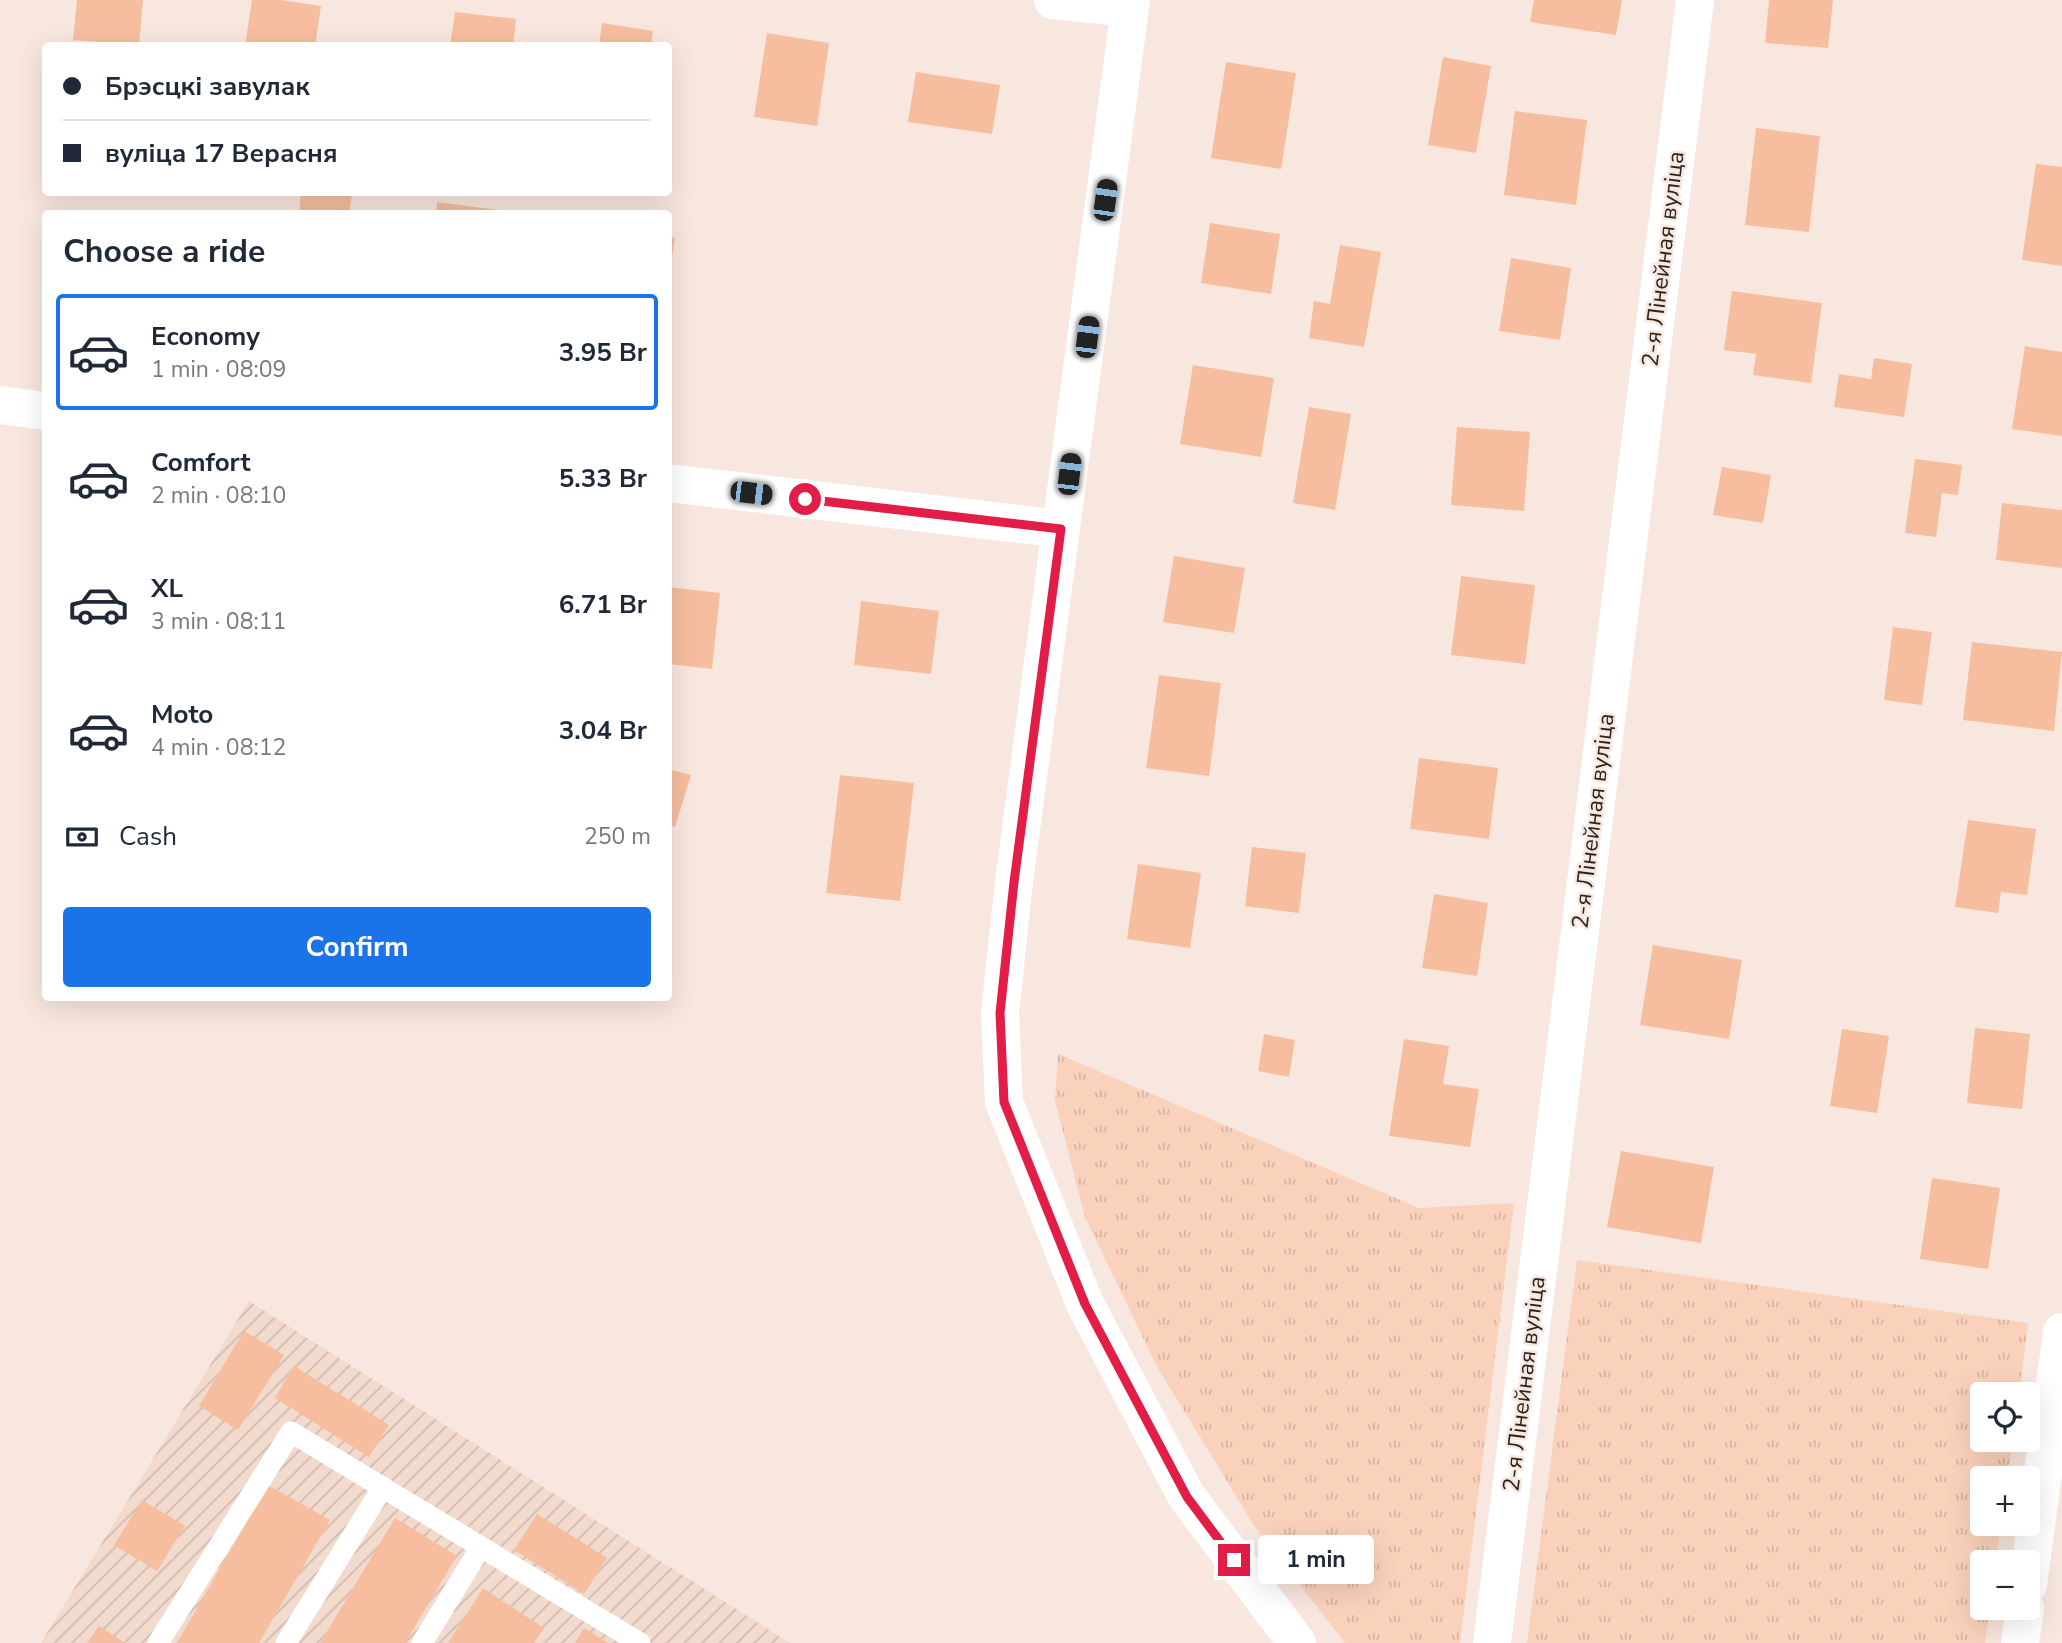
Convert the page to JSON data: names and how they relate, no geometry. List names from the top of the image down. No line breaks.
{"streets":{"street":["2-я Лінейная вуліца"]},"page":{"banner":["Брэсцкі завулак","вуліца 17 Верасня"],"heading":"Choose a ride","list":[{"name":"Economy","note":"1 min · 08:09","value":"3.95 Br"},{"name":"Comfort","note":"2 min · 08:10","value":"5.33 Br"},{"name":"XL","note":"3 min · 08:11","value":"6.71 Br"},{"name":"Moto","note":"4 min · 08:12","value":"3.04 Br"}],"pay":["Cash","250 m"],"buttons":"Confirm","map_buttons":["+","−"],"bubble":"1 min"}}
